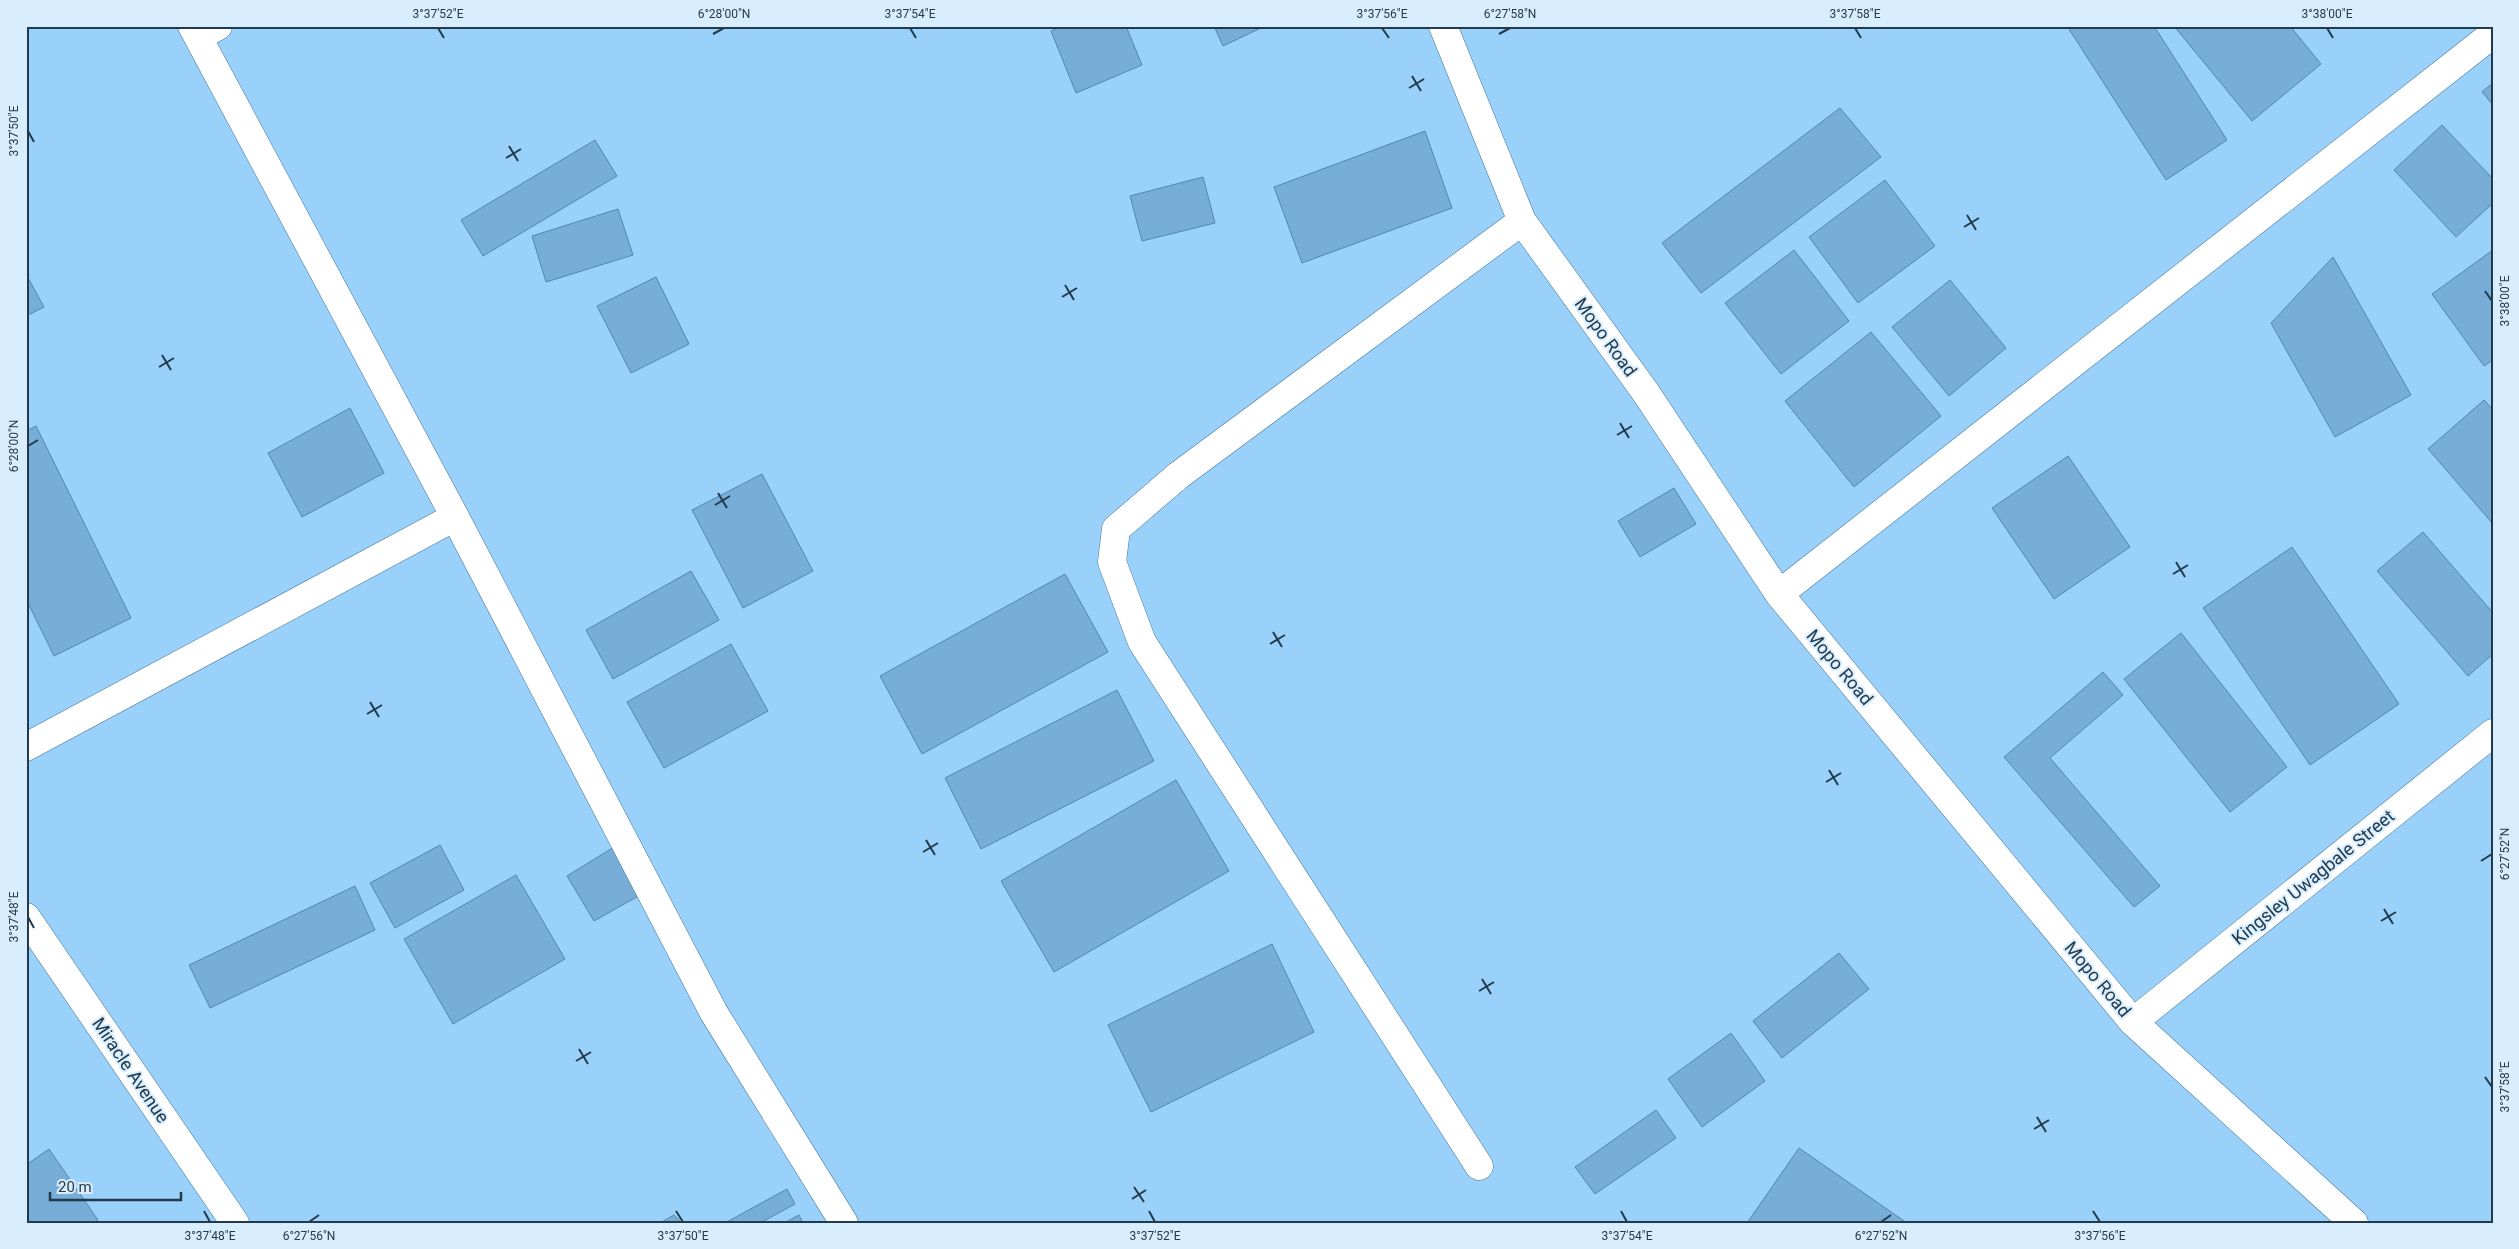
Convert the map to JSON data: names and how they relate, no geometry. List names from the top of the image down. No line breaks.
{"streets":{"street":["Mopo Road","Kingsley Uwagbale Street","Miracle Avenue"]},"crossings":[["Mopo Road","Kingsley Uwagbale Street"]],"scale_bar":"20 m","coordinates":["3°37'52\"E","6°28'00\"N","3°37'54\"E","3°37'56\"E","6°27'58\"N","3°37'58\"E","3°38'00\"E","3°37'50\"E","6°27'52\"N","3°37'48\"E","6°27'56\"N"]}
